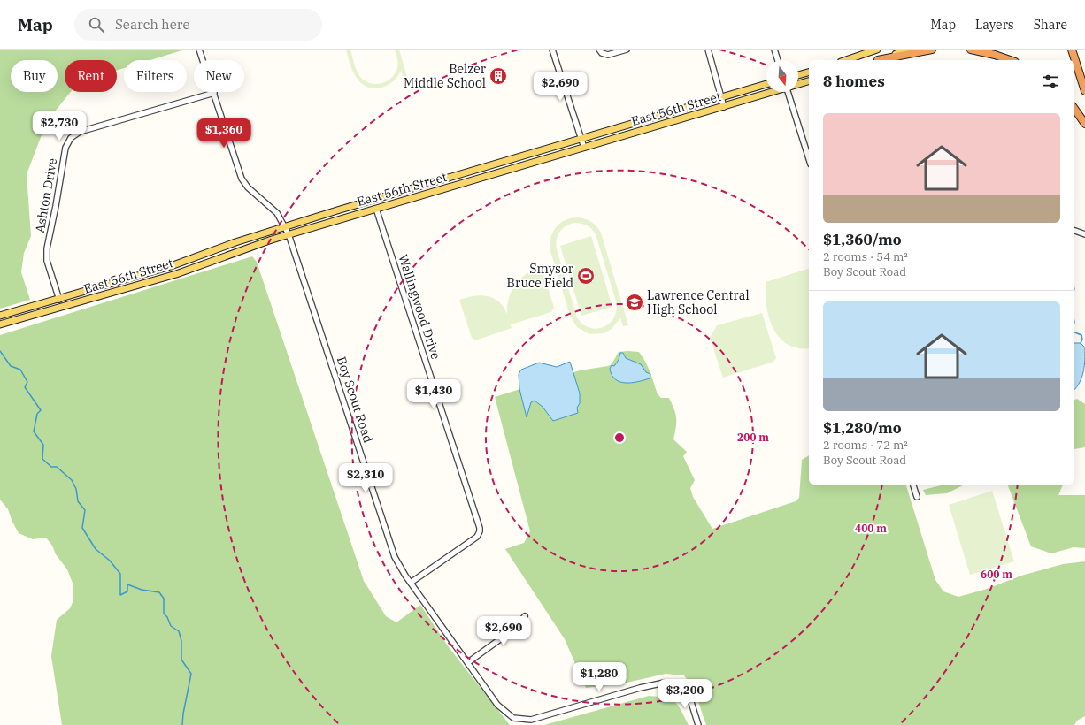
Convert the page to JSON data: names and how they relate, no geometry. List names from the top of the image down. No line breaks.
{"streets":{"main road":["East 56th Street"],"street":["Ashton Drive","Wallingwood Drive","Boy Scout Road"]},"crossings":[["East 56th Street","Ashton Drive"],["East 56th Street","Wallingwood Drive"],["East 56th Street","Boy Scout Road"],["Ashton Drive","Boy Scout Road"],["Wallingwood Drive","Boy Scout Road"]],"places":{"building":["Belzer Middle School"],"sports":["Smysor Bruce Field"],"school or university":["Lawrence Central High School"]},"north":"bottom","page":{"header":"Map","search":"Search here","nav":["Map","Layers","Share"],"chip":["Buy","Rent","Filters","New"],"heading":"8 homes","price":["$2,690","$2,730","$1,360","$1,430","$2,310","$2,690","$1,280","$3,200"],"list":[{"name":"$1,360/mo","note":"2 rooms · 54 m² · Boy Scout Road"},{"name":"$1,280/mo","note":"2 rooms · 72 m² · Boy Scout Road"}]},"rings":["200 m","400 m","600 m"]}
